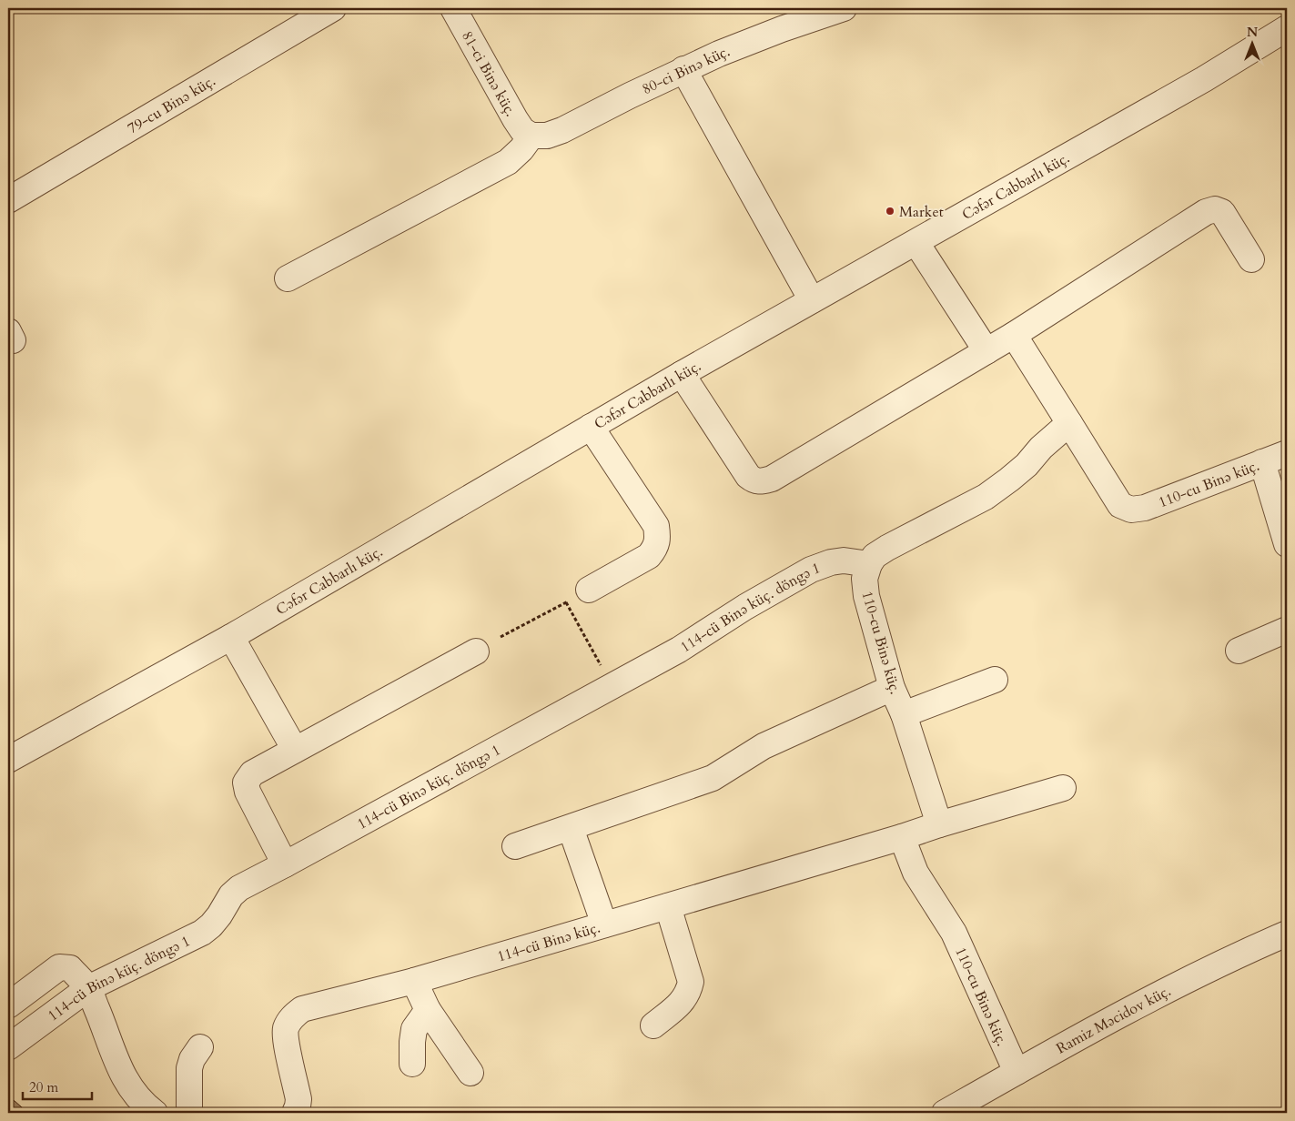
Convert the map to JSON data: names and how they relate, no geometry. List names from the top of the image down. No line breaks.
{"streets":{"street":["80-ci Binə küç.","81-ci Binə küç.","79-cu Binə küç.","Cəfər Cabbarlı küç.","110-cu Binə küç.","114-cü Binə küç. döngə 1","114-cü Binə küç.","Ramiz Məcidov küç."]},"crossings":[["80-ci Binə küç.","81-ci Binə küç."],["110-cu Binə küç.","114-cü Binə küç. döngə 1"],["110-cu Binə küç.","114-cü Binə küç."],["110-cu Binə küç.","Ramiz Məcidov küç."]],"places":["Market"],"scale_bar":"20 m","north":"top"}
